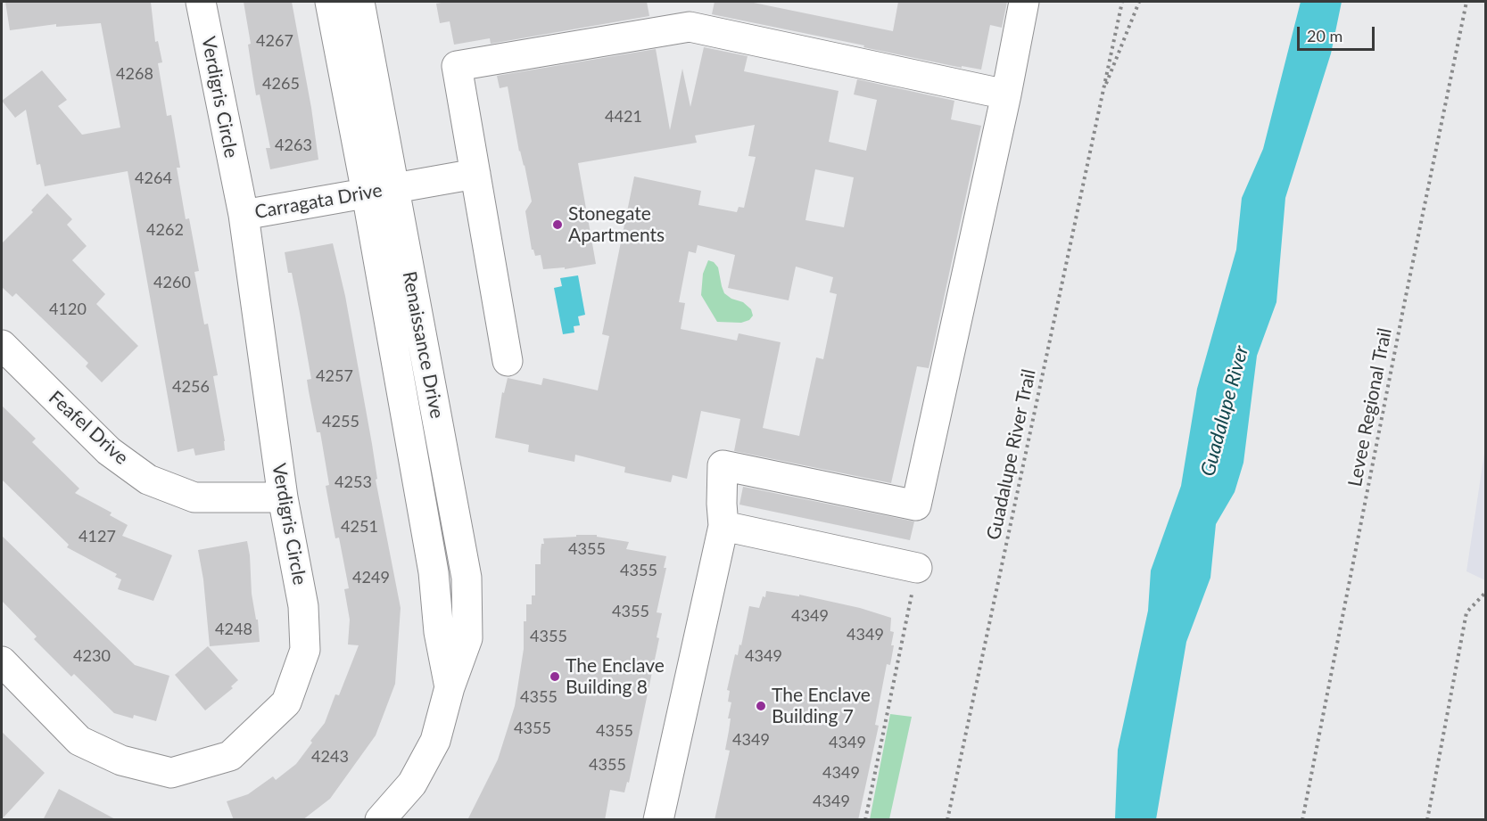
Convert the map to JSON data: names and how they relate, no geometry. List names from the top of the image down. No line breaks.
{"streets":{"street":["Verdigris Circle","Carragata Drive","Renaissance Drive","Feafel Drive"],"path":["Levee Regional Trail","Guadalupe River Trail"]},"crossings":[["Verdigris Circle","Carragata Drive"],["Verdigris Circle","Feafel Drive"],["Carragata Drive","Renaissance Drive"]],"water":["Guadalupe River"],"places":["Stonegate Apartments","The Enclave Building 8","The Enclave Building 7"],"house_numbers":["4267","4268","4265","4421","4263","4264","4262","4260","4120","4257","4256","4255","4253","4251","4127","4355","4355","4249","4355","4349","4248","4349","4355","4230","4349","4355","4355","4355","4349","4349","4243","4355","4349","4349"],"scale_bar":"20 m"}
